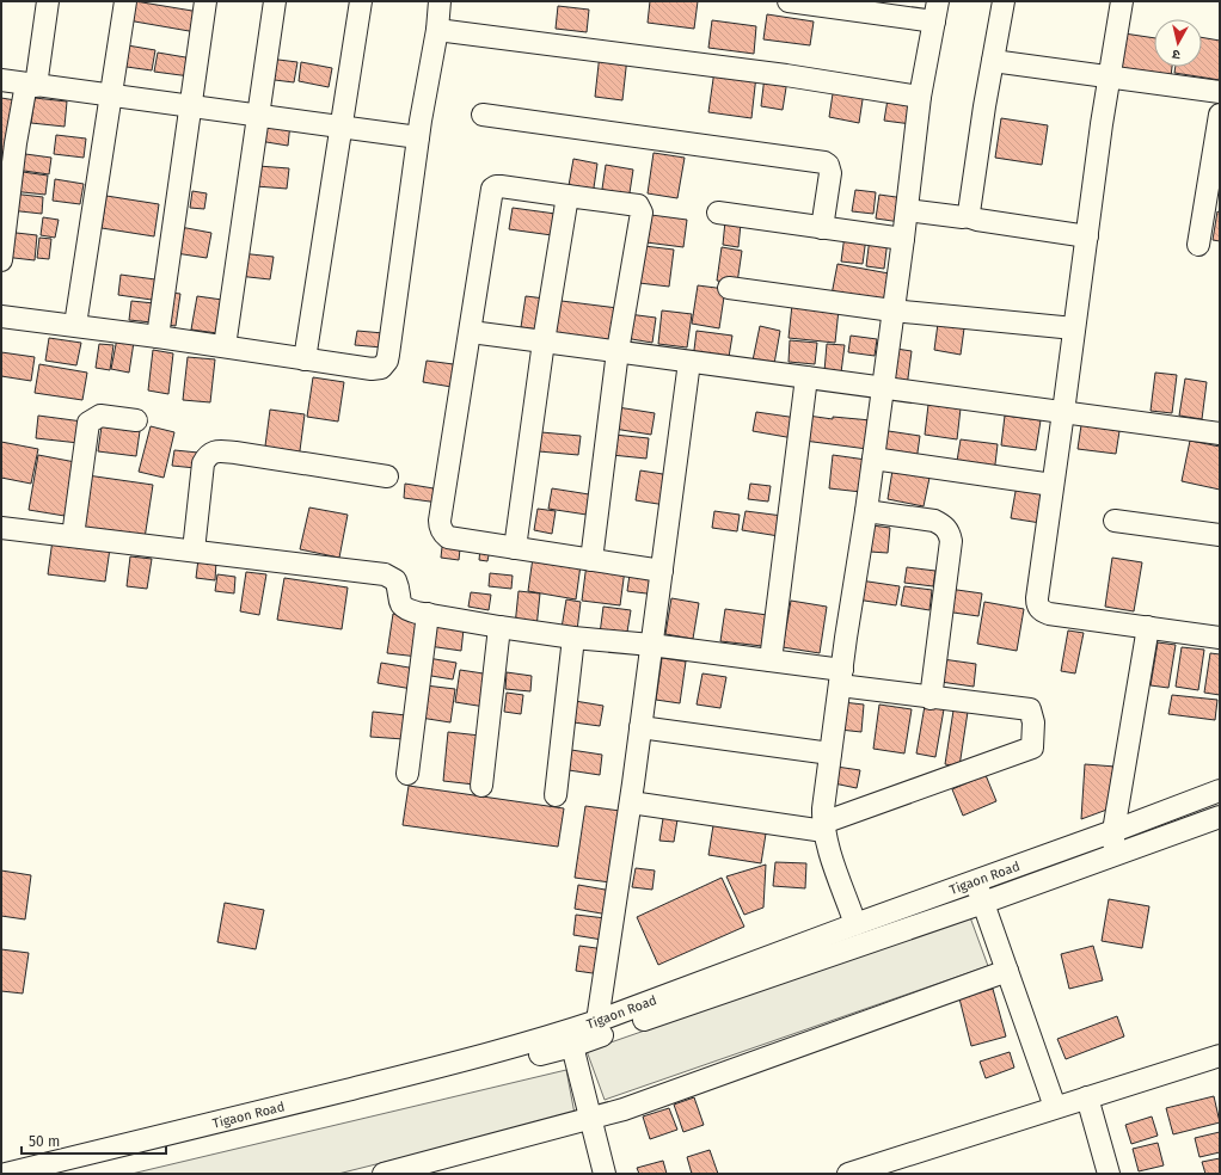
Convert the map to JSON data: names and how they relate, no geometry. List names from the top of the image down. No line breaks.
{"streets":{"street":["Tigaon Road"]},"scale_bar":"50 m","north":"bottom"}
